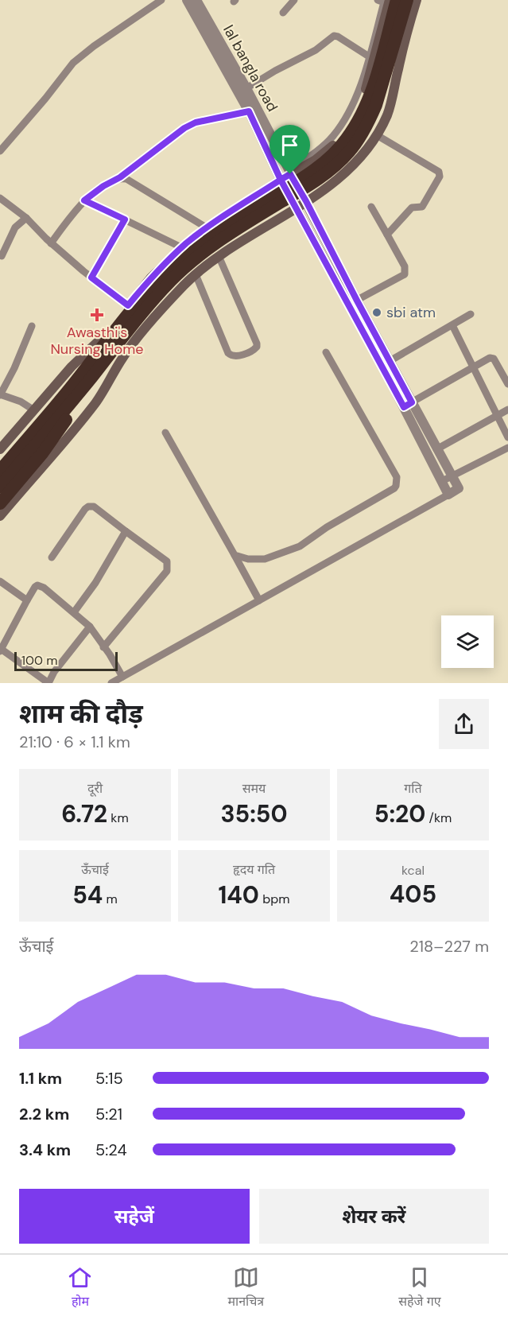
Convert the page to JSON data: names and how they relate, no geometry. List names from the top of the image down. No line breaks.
{"streets":{"street":["lal bangla road"]},"places":{"other":["sbi atm"],"health":["Awasthi's Nursing Home"]},"scale_bar":"100 m","page":{"scale":"100 m","heading":["शाम की दौड़","21:10 · 6 × 1.1 km"],"stats":[["दूरी","6.72 km"],["समय","35:50"],["गति","5:20 /km"],["ऊँचाई","54 m"],["हृदय गति","140 bpm"],["kcal","405"]],"chart":["ऊँचाई","218–227 m"],"list":[{"name":"1.1 km","note":"5:15"},{"name":"2.2 km","note":"5:21"},{"name":"3.4 km","note":"5:24"}],"buttons":["सहेजें","शेयर करें"],"tabs":["होम","मानचित्र","सहेजे गए"]}}
